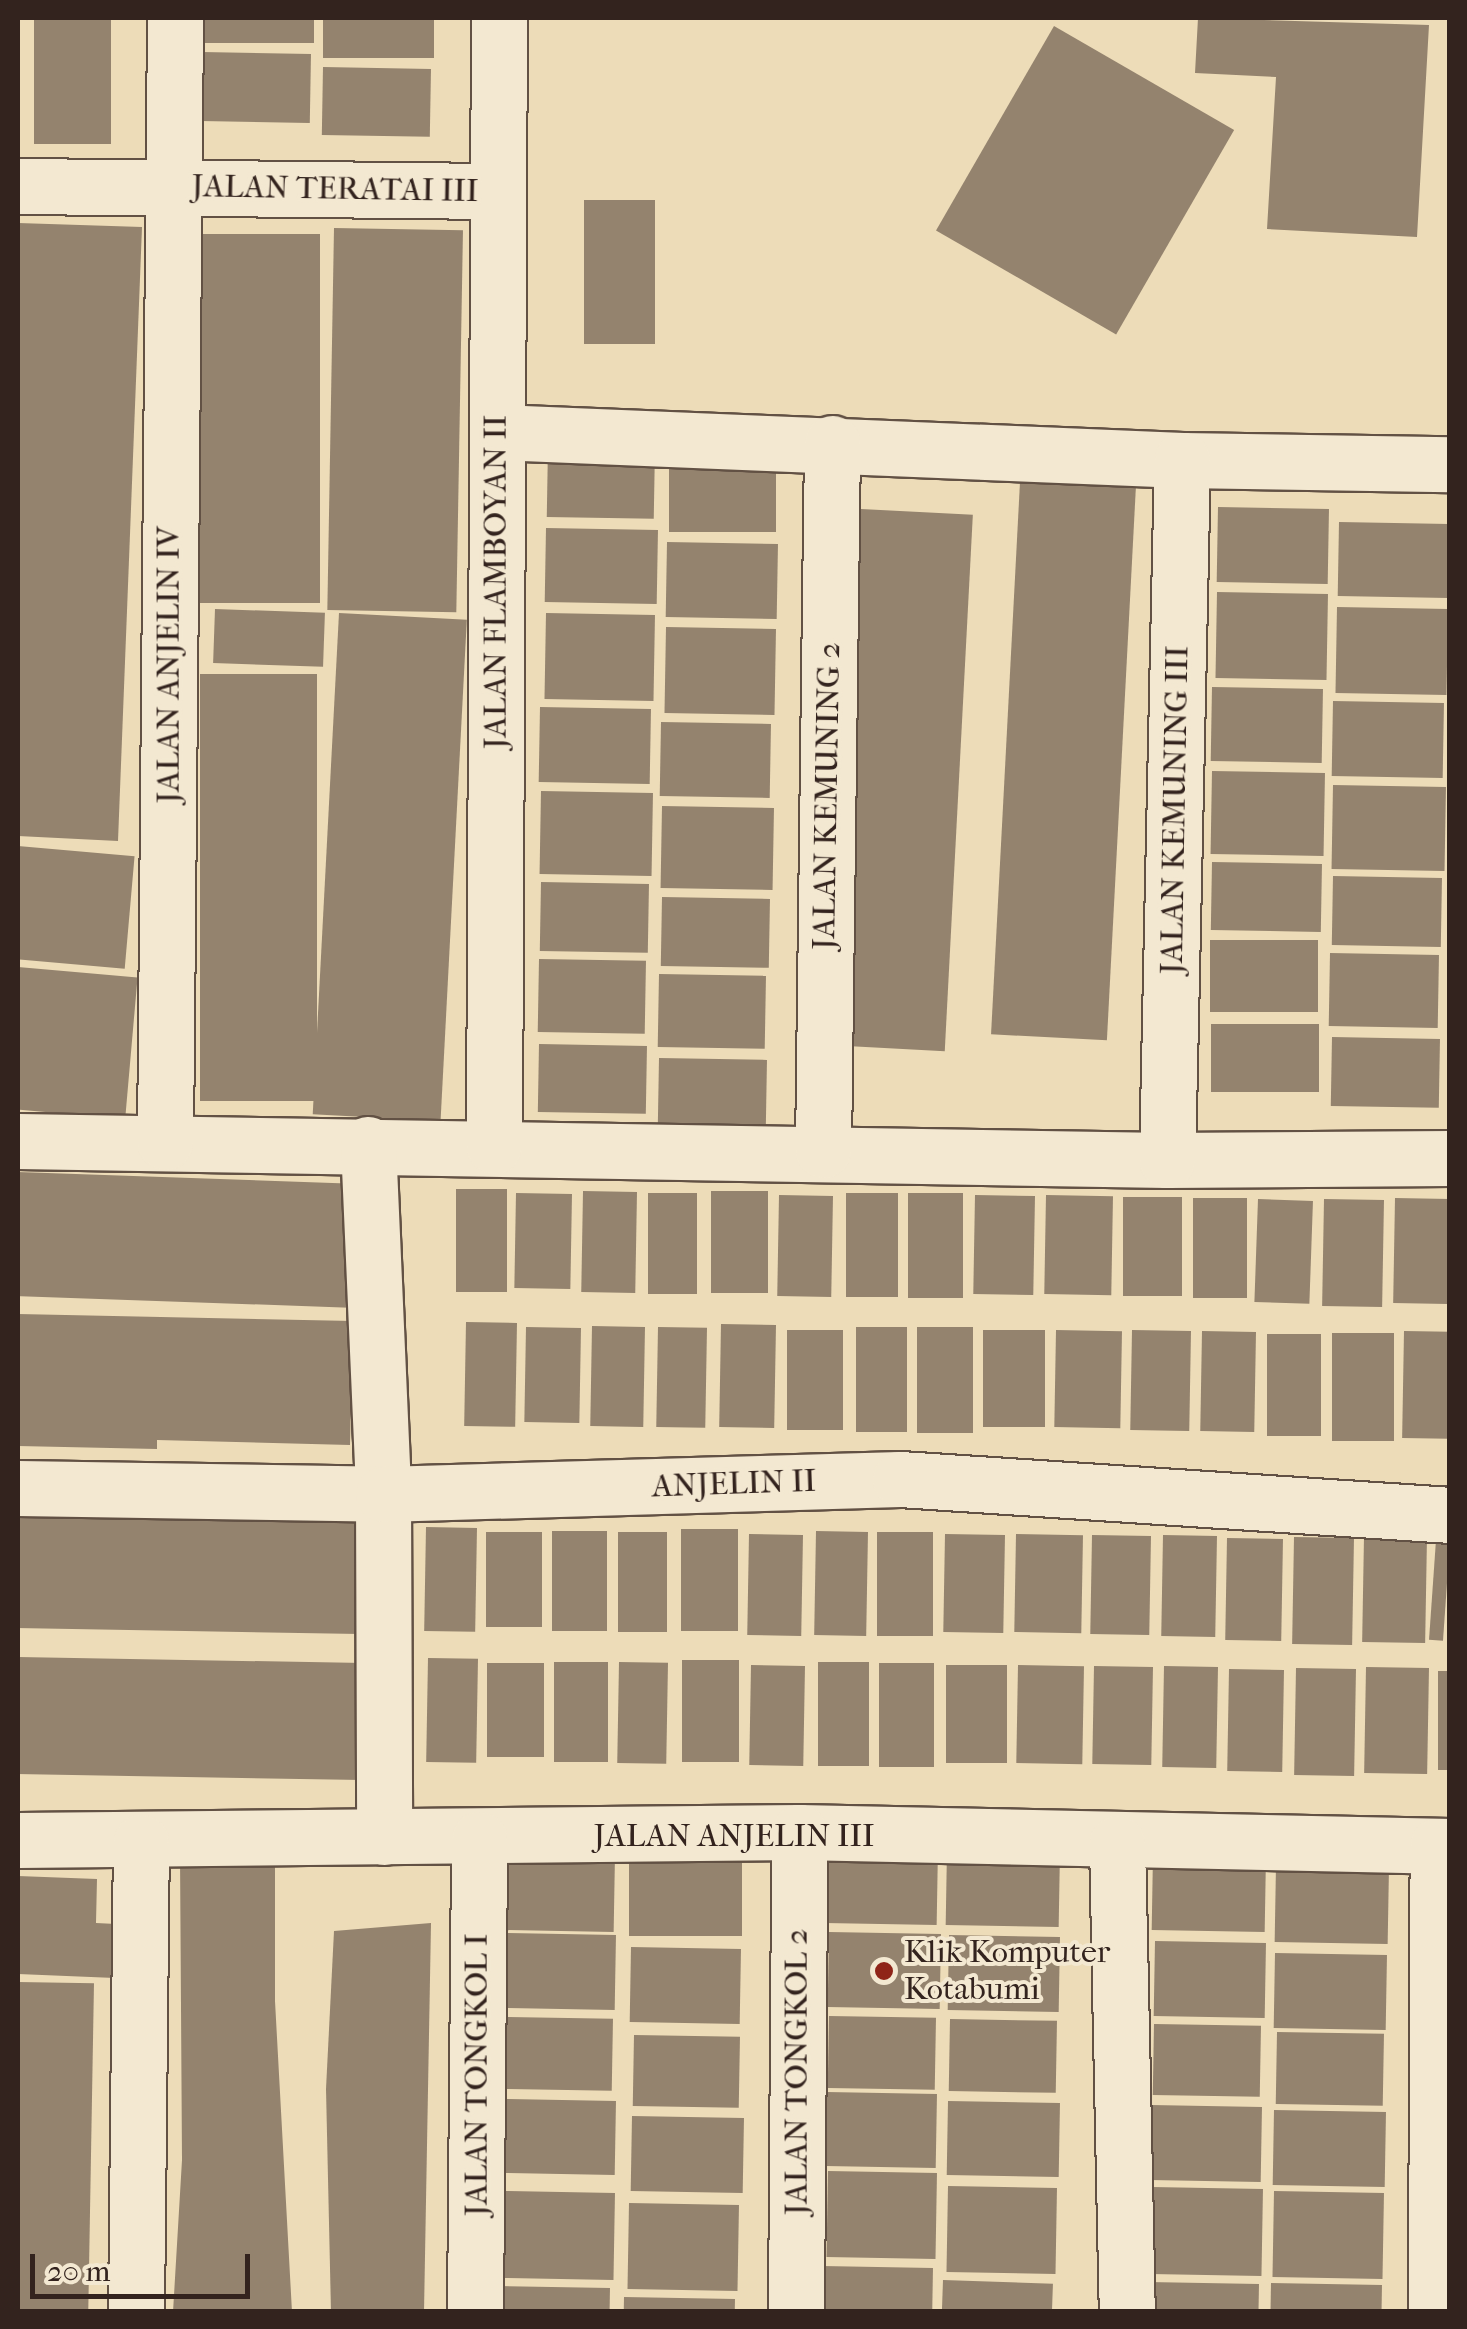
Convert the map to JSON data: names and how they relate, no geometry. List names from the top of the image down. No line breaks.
{"streets":{"street":["JALAN TERATAI III","JALAN FLAMBOYAN II","JALAN ANJELIN IV","JALAN KEMUNING 2","JALAN KEMUNING III","ANJELIN II","JALAN ANJELIN III","JALAN TONGKOL 2","JALAN TONGKOL I"]},"crossings":[["JALAN TERATAI III","JALAN FLAMBOYAN II"],["JALAN TERATAI III","JALAN ANJELIN IV"],["JALAN ANJELIN III","JALAN TONGKOL 2"],["JALAN ANJELIN III","JALAN TONGKOL I"]],"places":["Klik Komputer Kotabumi"],"scale_bar":"20 m"}
